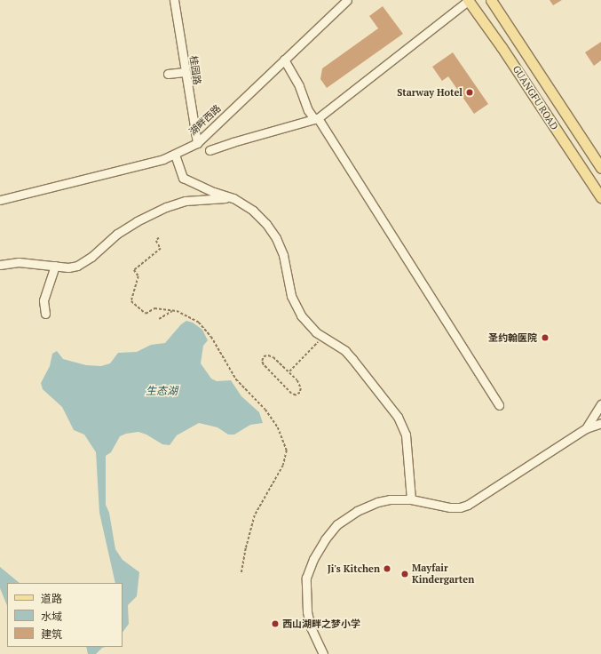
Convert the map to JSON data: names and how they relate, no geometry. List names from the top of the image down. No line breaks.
{"streets":{"main road":["GUANGFU ROAD"],"street":["桂园路","湖畔西路"]},"crossings":[["桂园路","湖畔西路"]],"water":["生态湖"],"places":["Starway Hotel","圣约翰医院","Ji's Kitchen","Mayfair Kindergarten","西山湖畔之梦小学"],"legend":["道路","水域","建筑"]}
